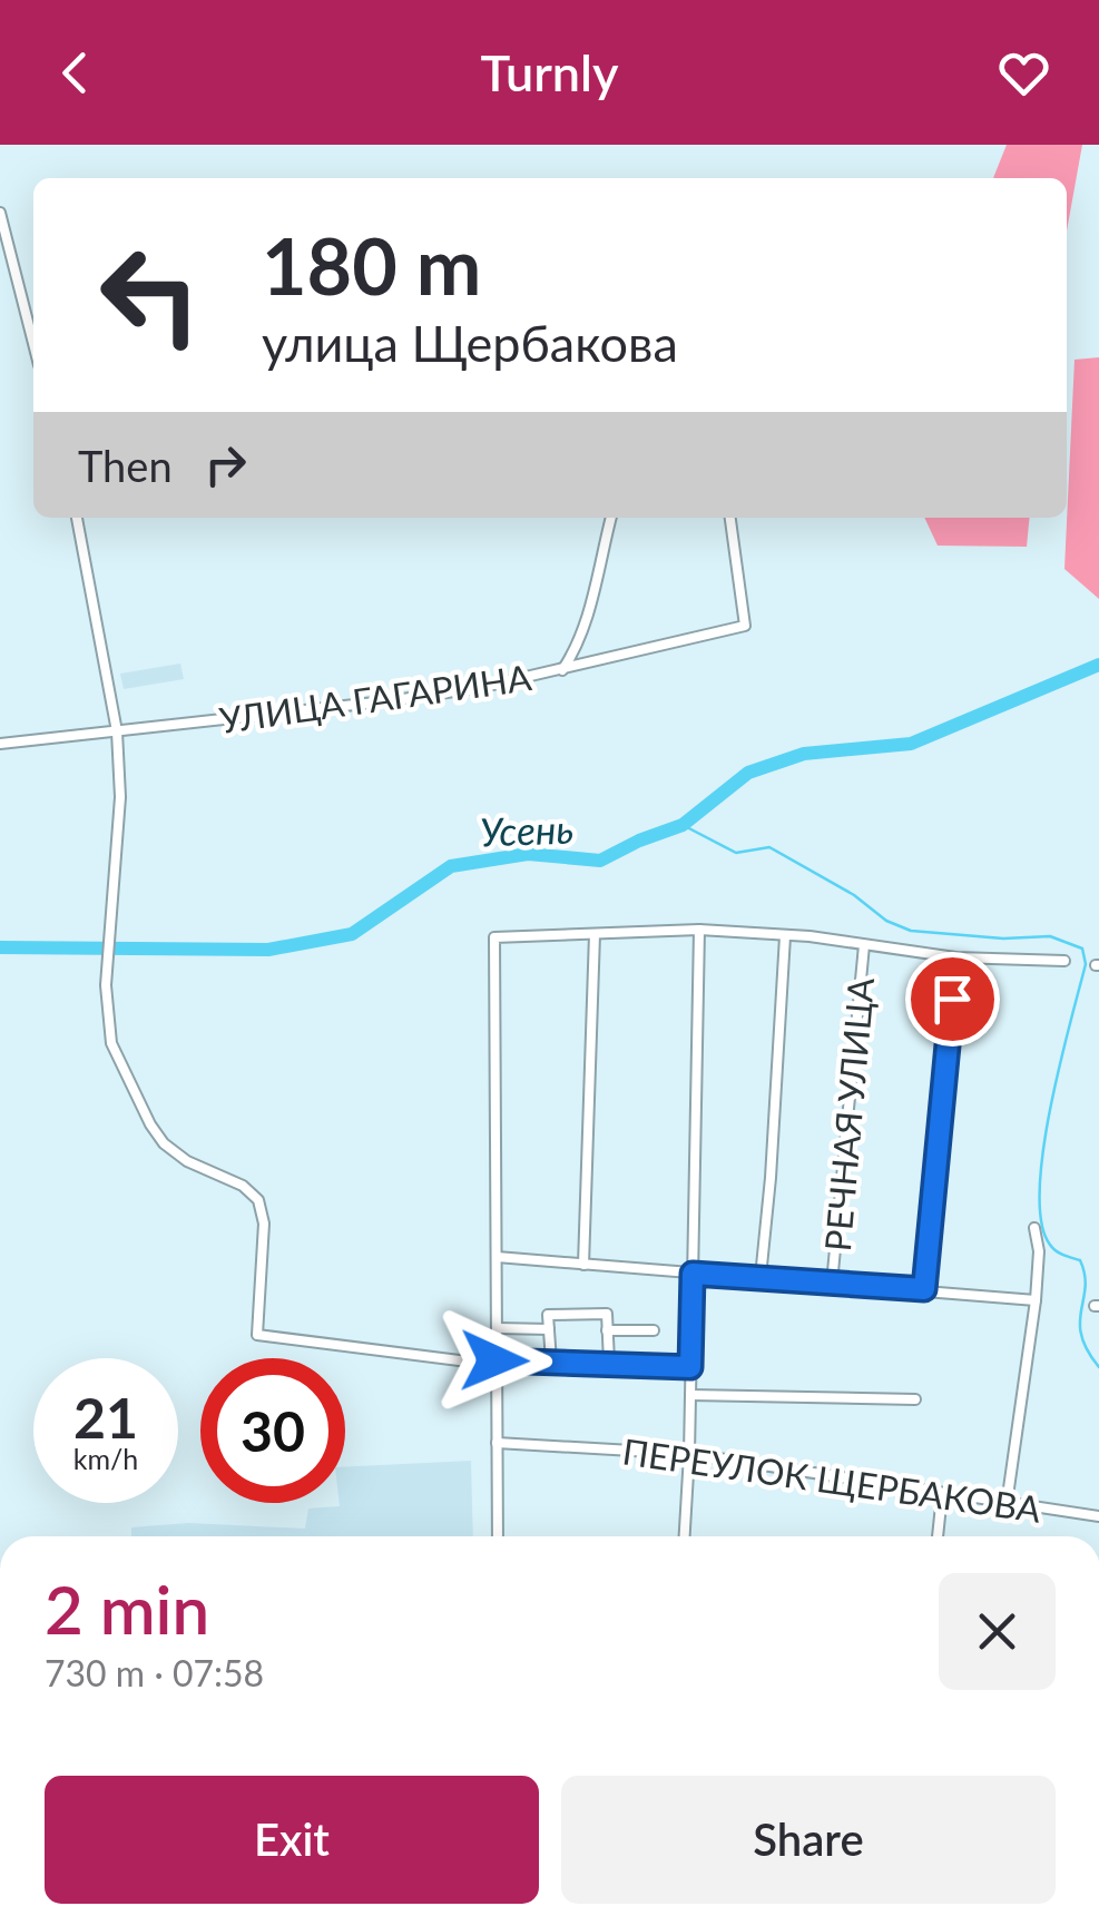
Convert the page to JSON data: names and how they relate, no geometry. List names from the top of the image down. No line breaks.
{"streets":{"street":["УЛИЦА ГАГАРИНА","РЕЧНАЯ УЛИЦА","ПЕРЕУЛОК ЩЕРБАКОВА"]},"water":["Усень"],"page":{"header":"Turnly","turn":["180 m","улица Щербакова"],"then":"Then","speed":"21 km/h","limit":"30","heading":["2 min","730 m · 07:58"],"buttons":["Exit","Share"]}}
